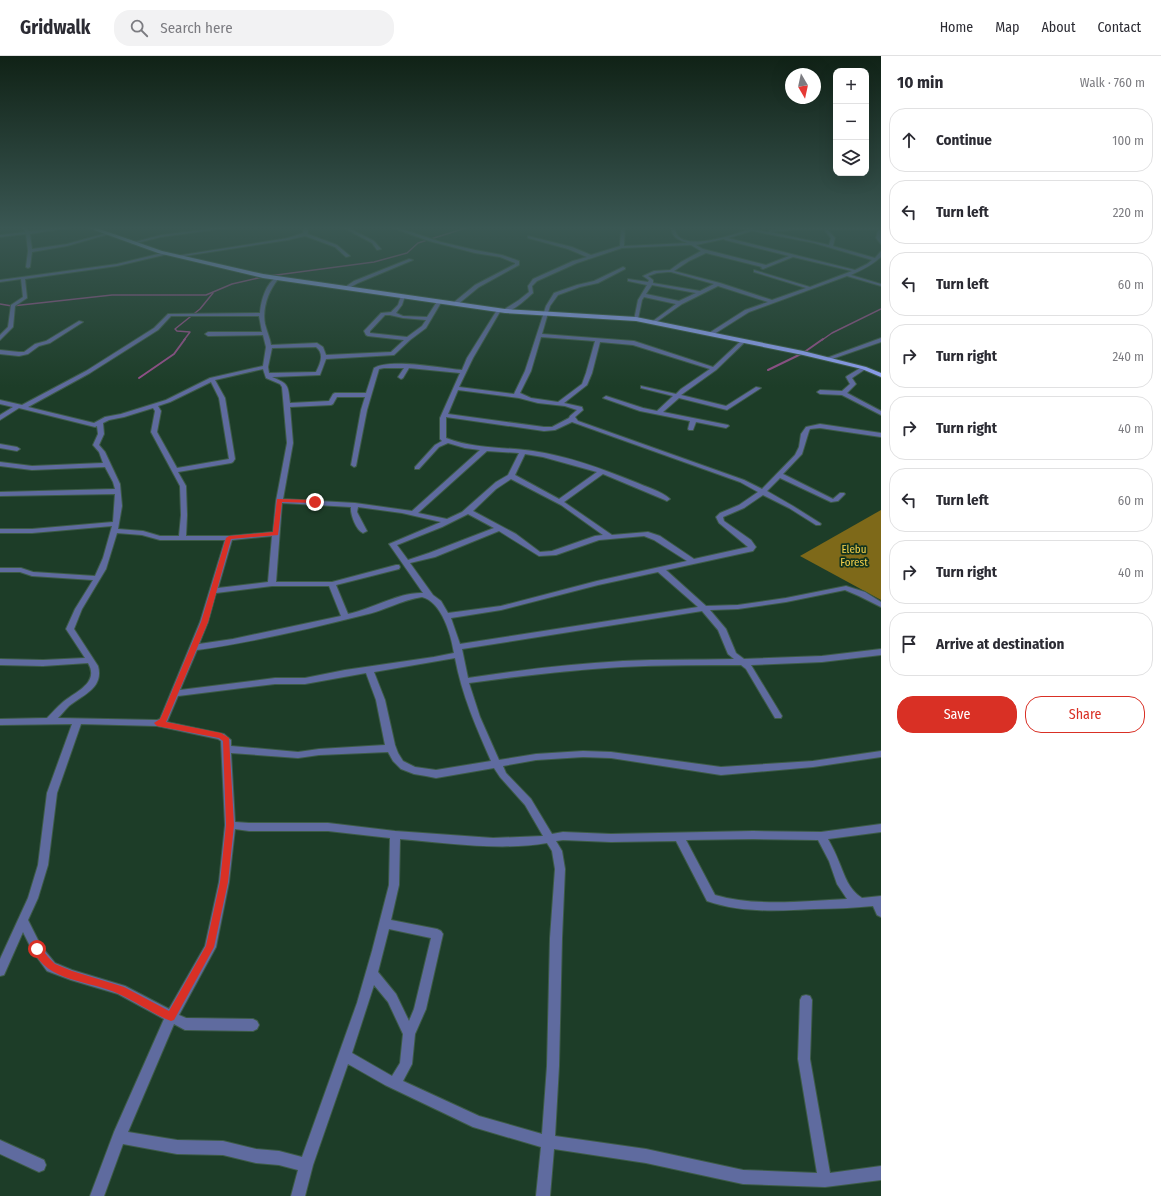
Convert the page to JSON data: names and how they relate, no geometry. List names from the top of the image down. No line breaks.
{"parks":["Elebu Forest"],"north":"bottom","page":{"header":"Gridwalk","search":"Search here","nav":["Home","Map","About","Contact"],"heading":["10 min","Walk · 760 m"],"map_buttons":["+","−"],"list":[["Continue","100 m"],["Turn left","220 m"],["Turn left","60 m"],["Turn right","240 m"],["Turn right","40 m"],["Turn left","60 m"],["Turn right","40 m"],"Arrive at destination"],"buttons":["Save","Share"]}}
